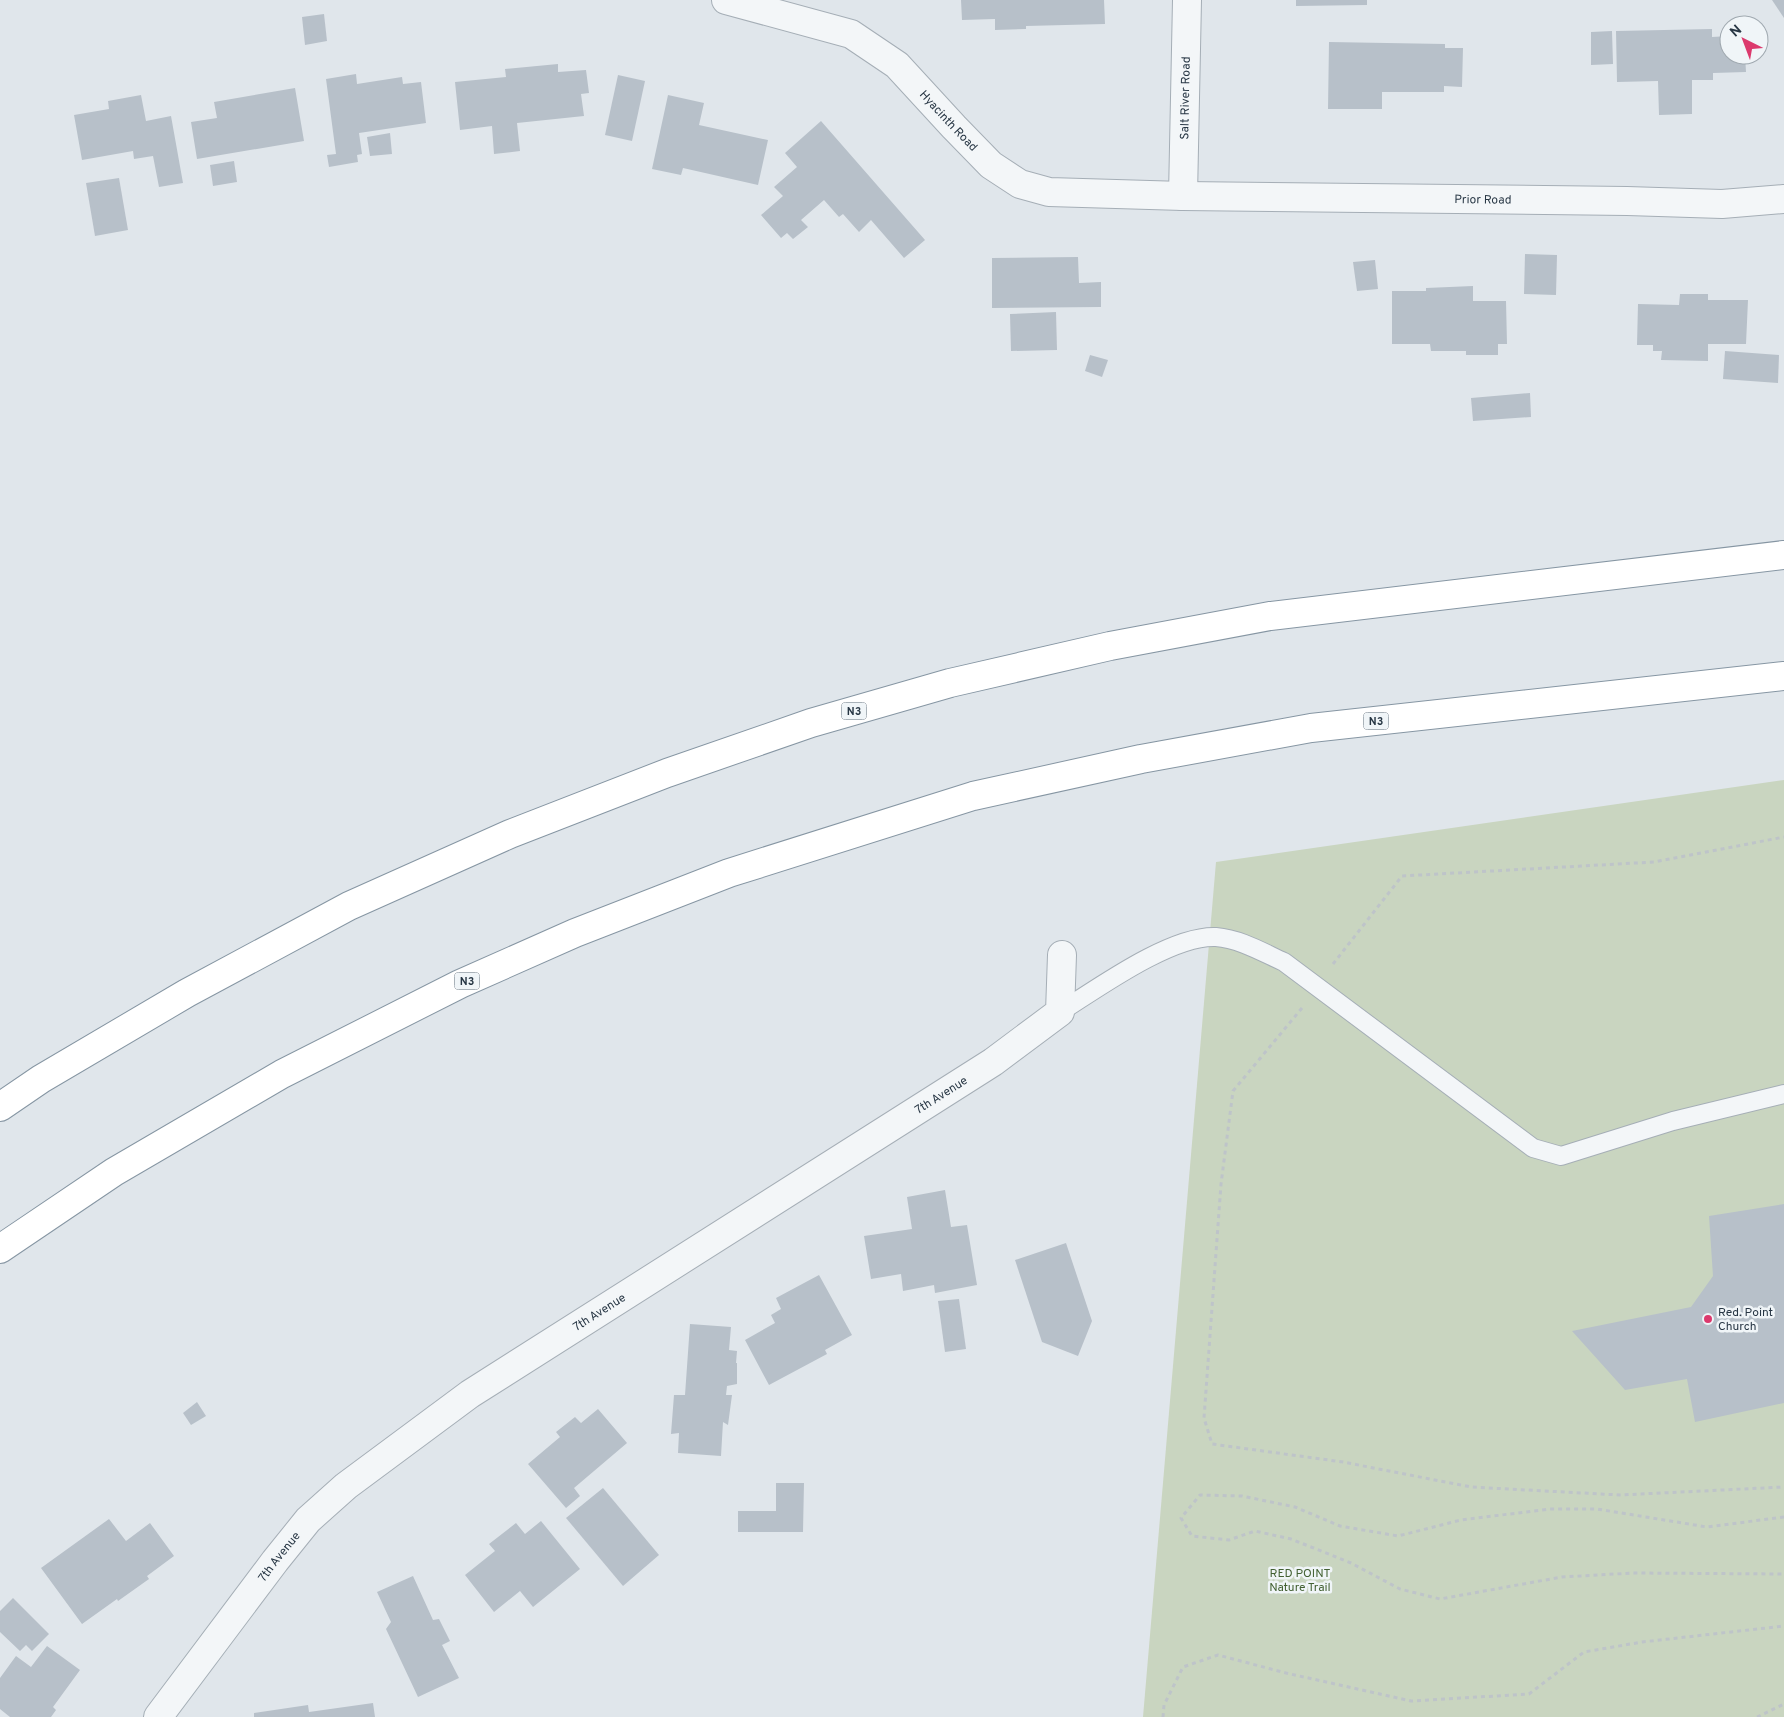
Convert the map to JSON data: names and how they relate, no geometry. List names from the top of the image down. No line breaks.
{"streets":{"highway":["N3"],"street":["Salt River Road","Hyacinth Road","Prior Road","7th Avenue"]},"crossings":[["Salt River Road","Hyacinth Road"],["Salt River Road","Prior Road"],["Hyacinth Road","Prior Road"]],"parks":["RED POINT Nature Trail"],"places":["Red. Point Church"],"north":"top left"}
